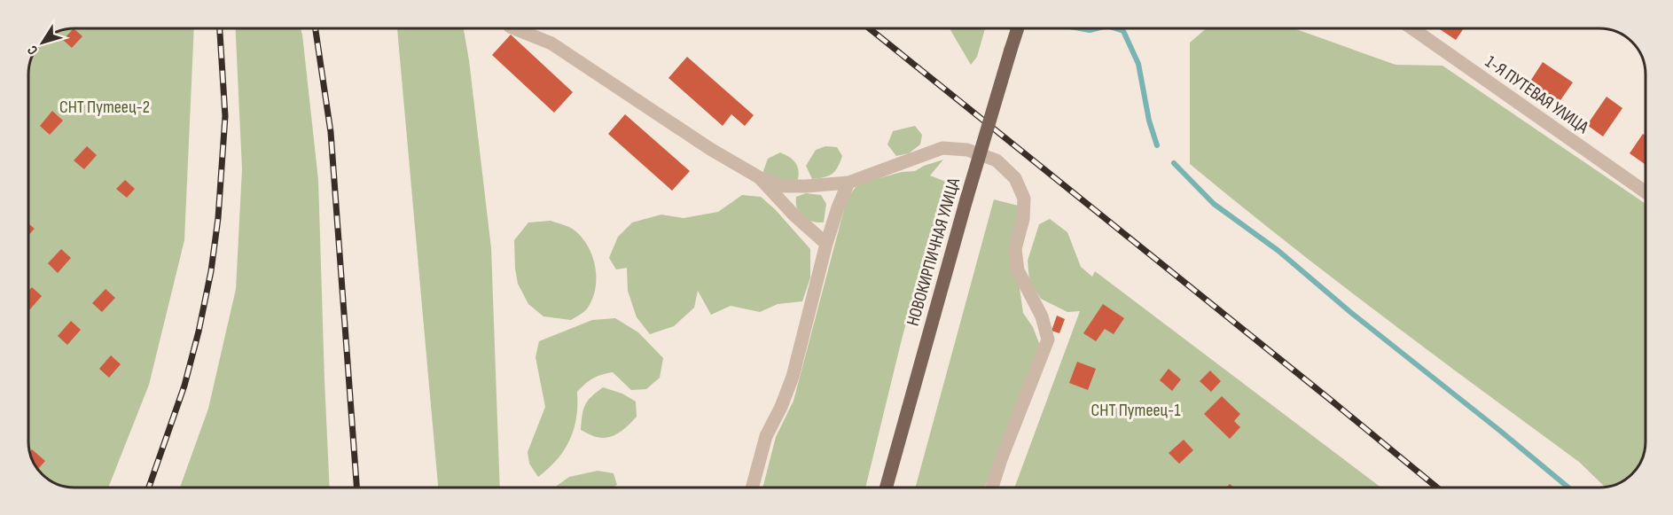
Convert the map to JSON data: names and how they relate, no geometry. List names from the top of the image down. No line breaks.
{"streets":{"main road":["НОВОКИРПИЧНАЯ УЛИЦА"],"street":["1-Я ПУТЕВАЯ УЛИЦА"]},"parks":["СНТ Путеец-2","СНТ Путеец-1"],"north":"bottom left"}
